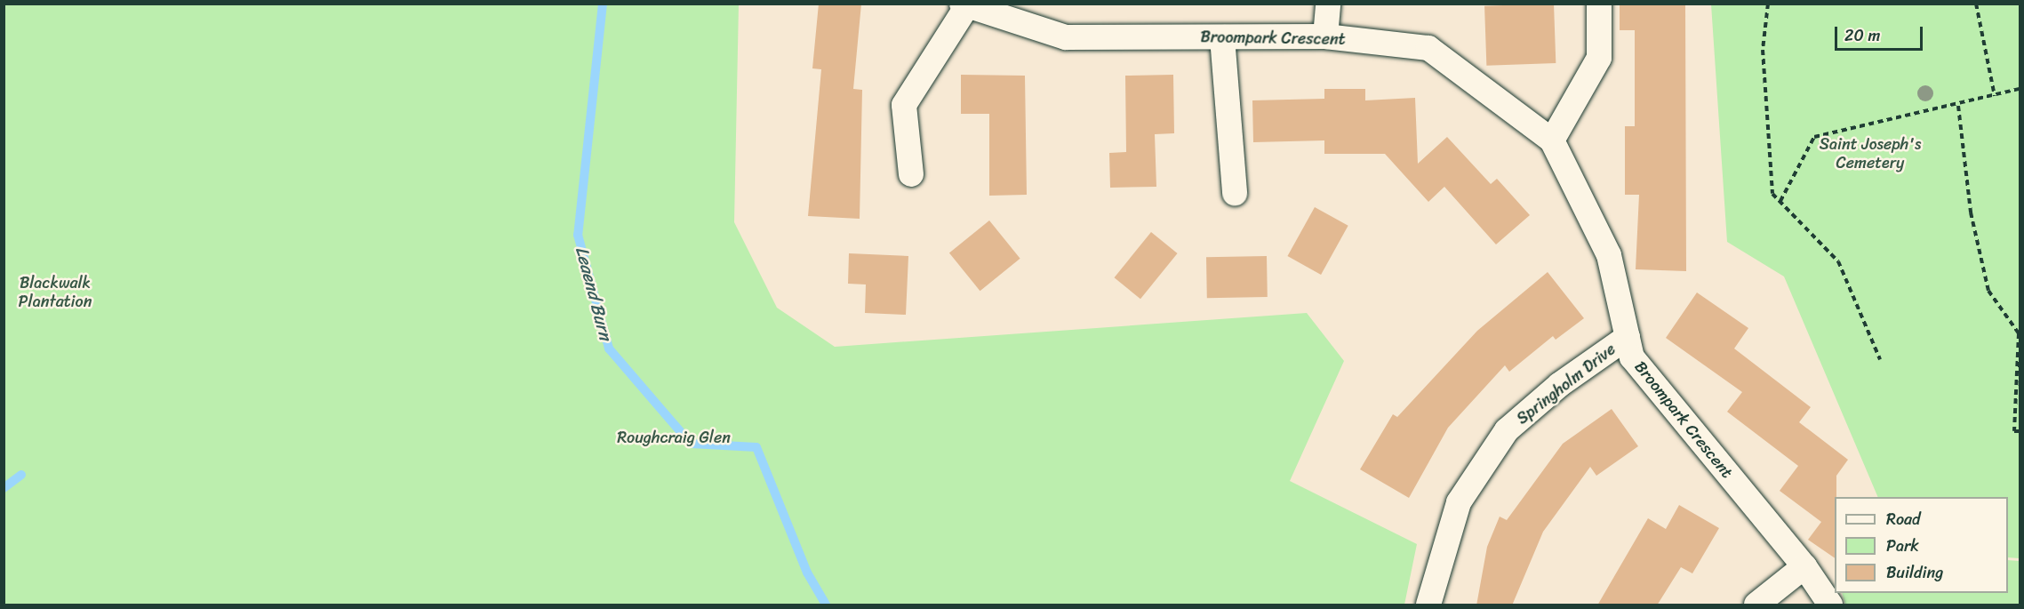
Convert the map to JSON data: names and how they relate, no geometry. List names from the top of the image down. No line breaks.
{"streets":{"street":["Broompark Crescent","Springholm Drive"]},"crossings":[["Broompark Crescent","Springholm Drive"]],"water":["Leaend Burn"],"parks":["Saint Joseph's Cemetery","Blackwalk Plantation","Roughcraig Glen"],"legend":["Road","Park","Building"],"scale_bar":"20 m"}
